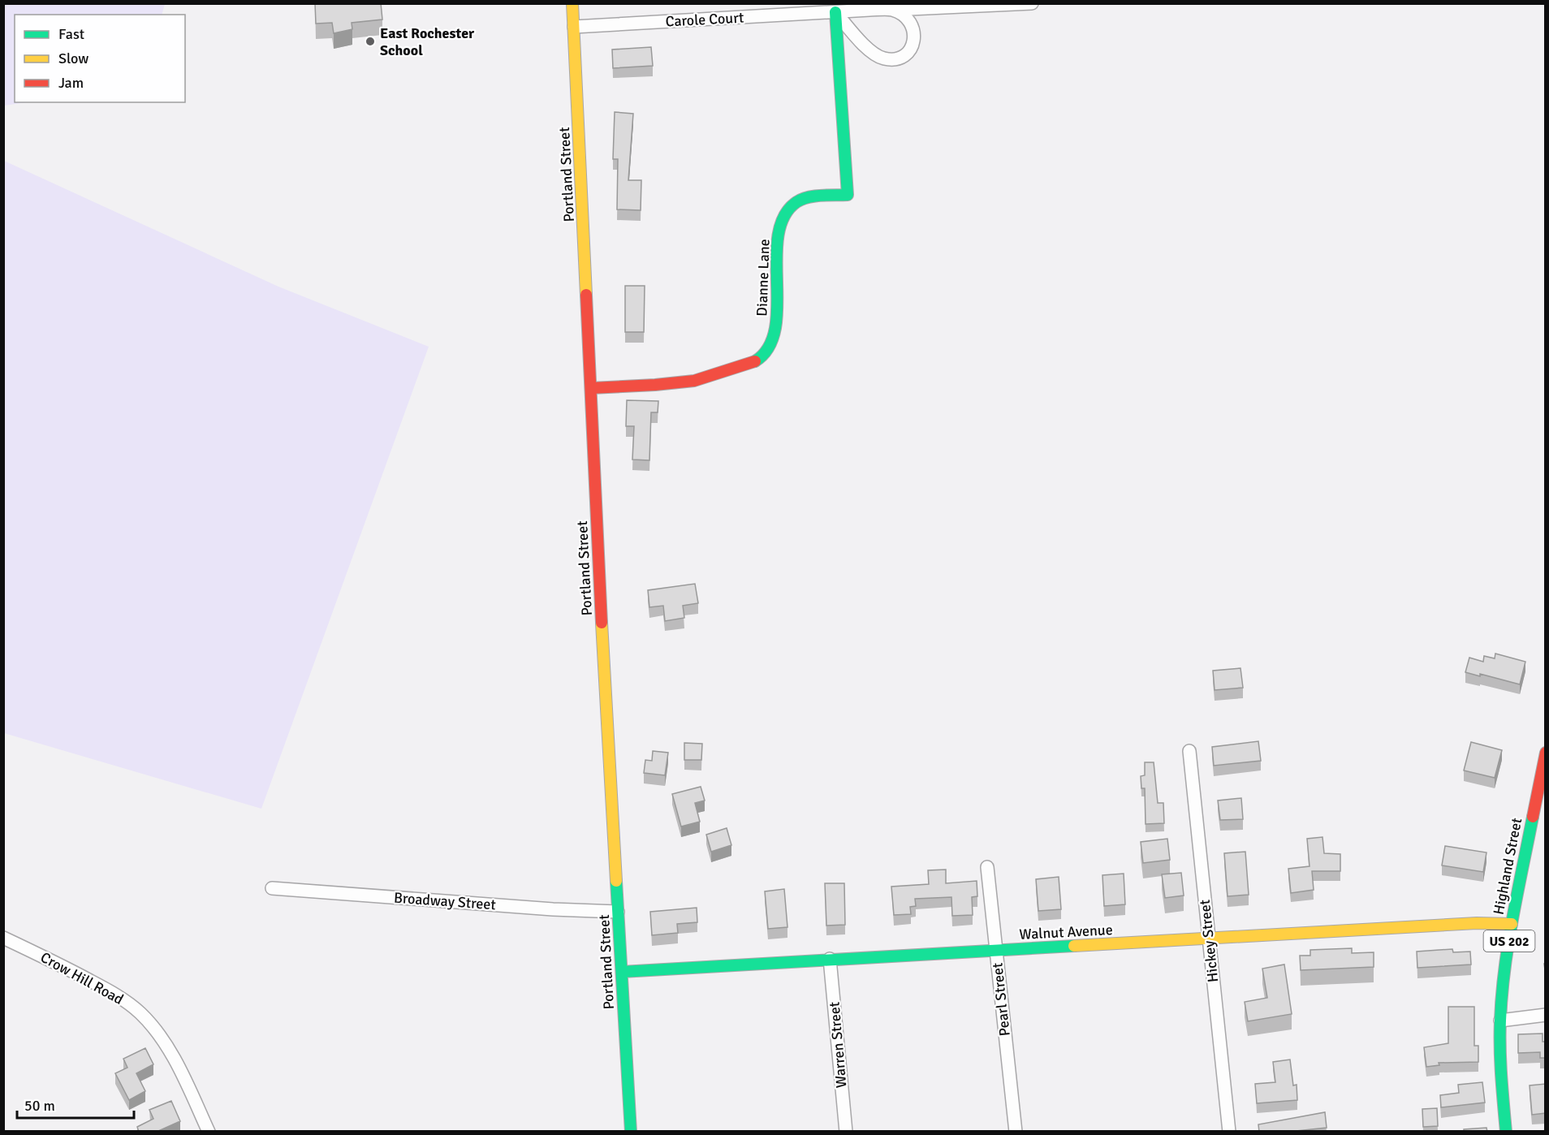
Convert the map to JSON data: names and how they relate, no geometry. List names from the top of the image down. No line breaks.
{"streets":{"main road":["Portland Street","Dianne Lane","Highland Street","Walnut Avenue","US 202"],"street":["Carole Court","Broadway Street","Hickey Street","Crow Hill Road","Pearl Street","Warren Street"]},"crossings":[["Carole Court","Portland Street"],["Carole Court","Dianne Lane"],["Portland Street","Dianne Lane"],["Portland Street","Broadway Street"],["Portland Street","Walnut Avenue"],["Highland Street","Walnut Avenue"],["Walnut Avenue","Hickey Street"],["Walnut Avenue","Pearl Street"],["Walnut Avenue","Warren Street"]],"places":["East Rochester School"],"legend":["Fast","Slow","Jam"],"scale_bar":"50 m"}
